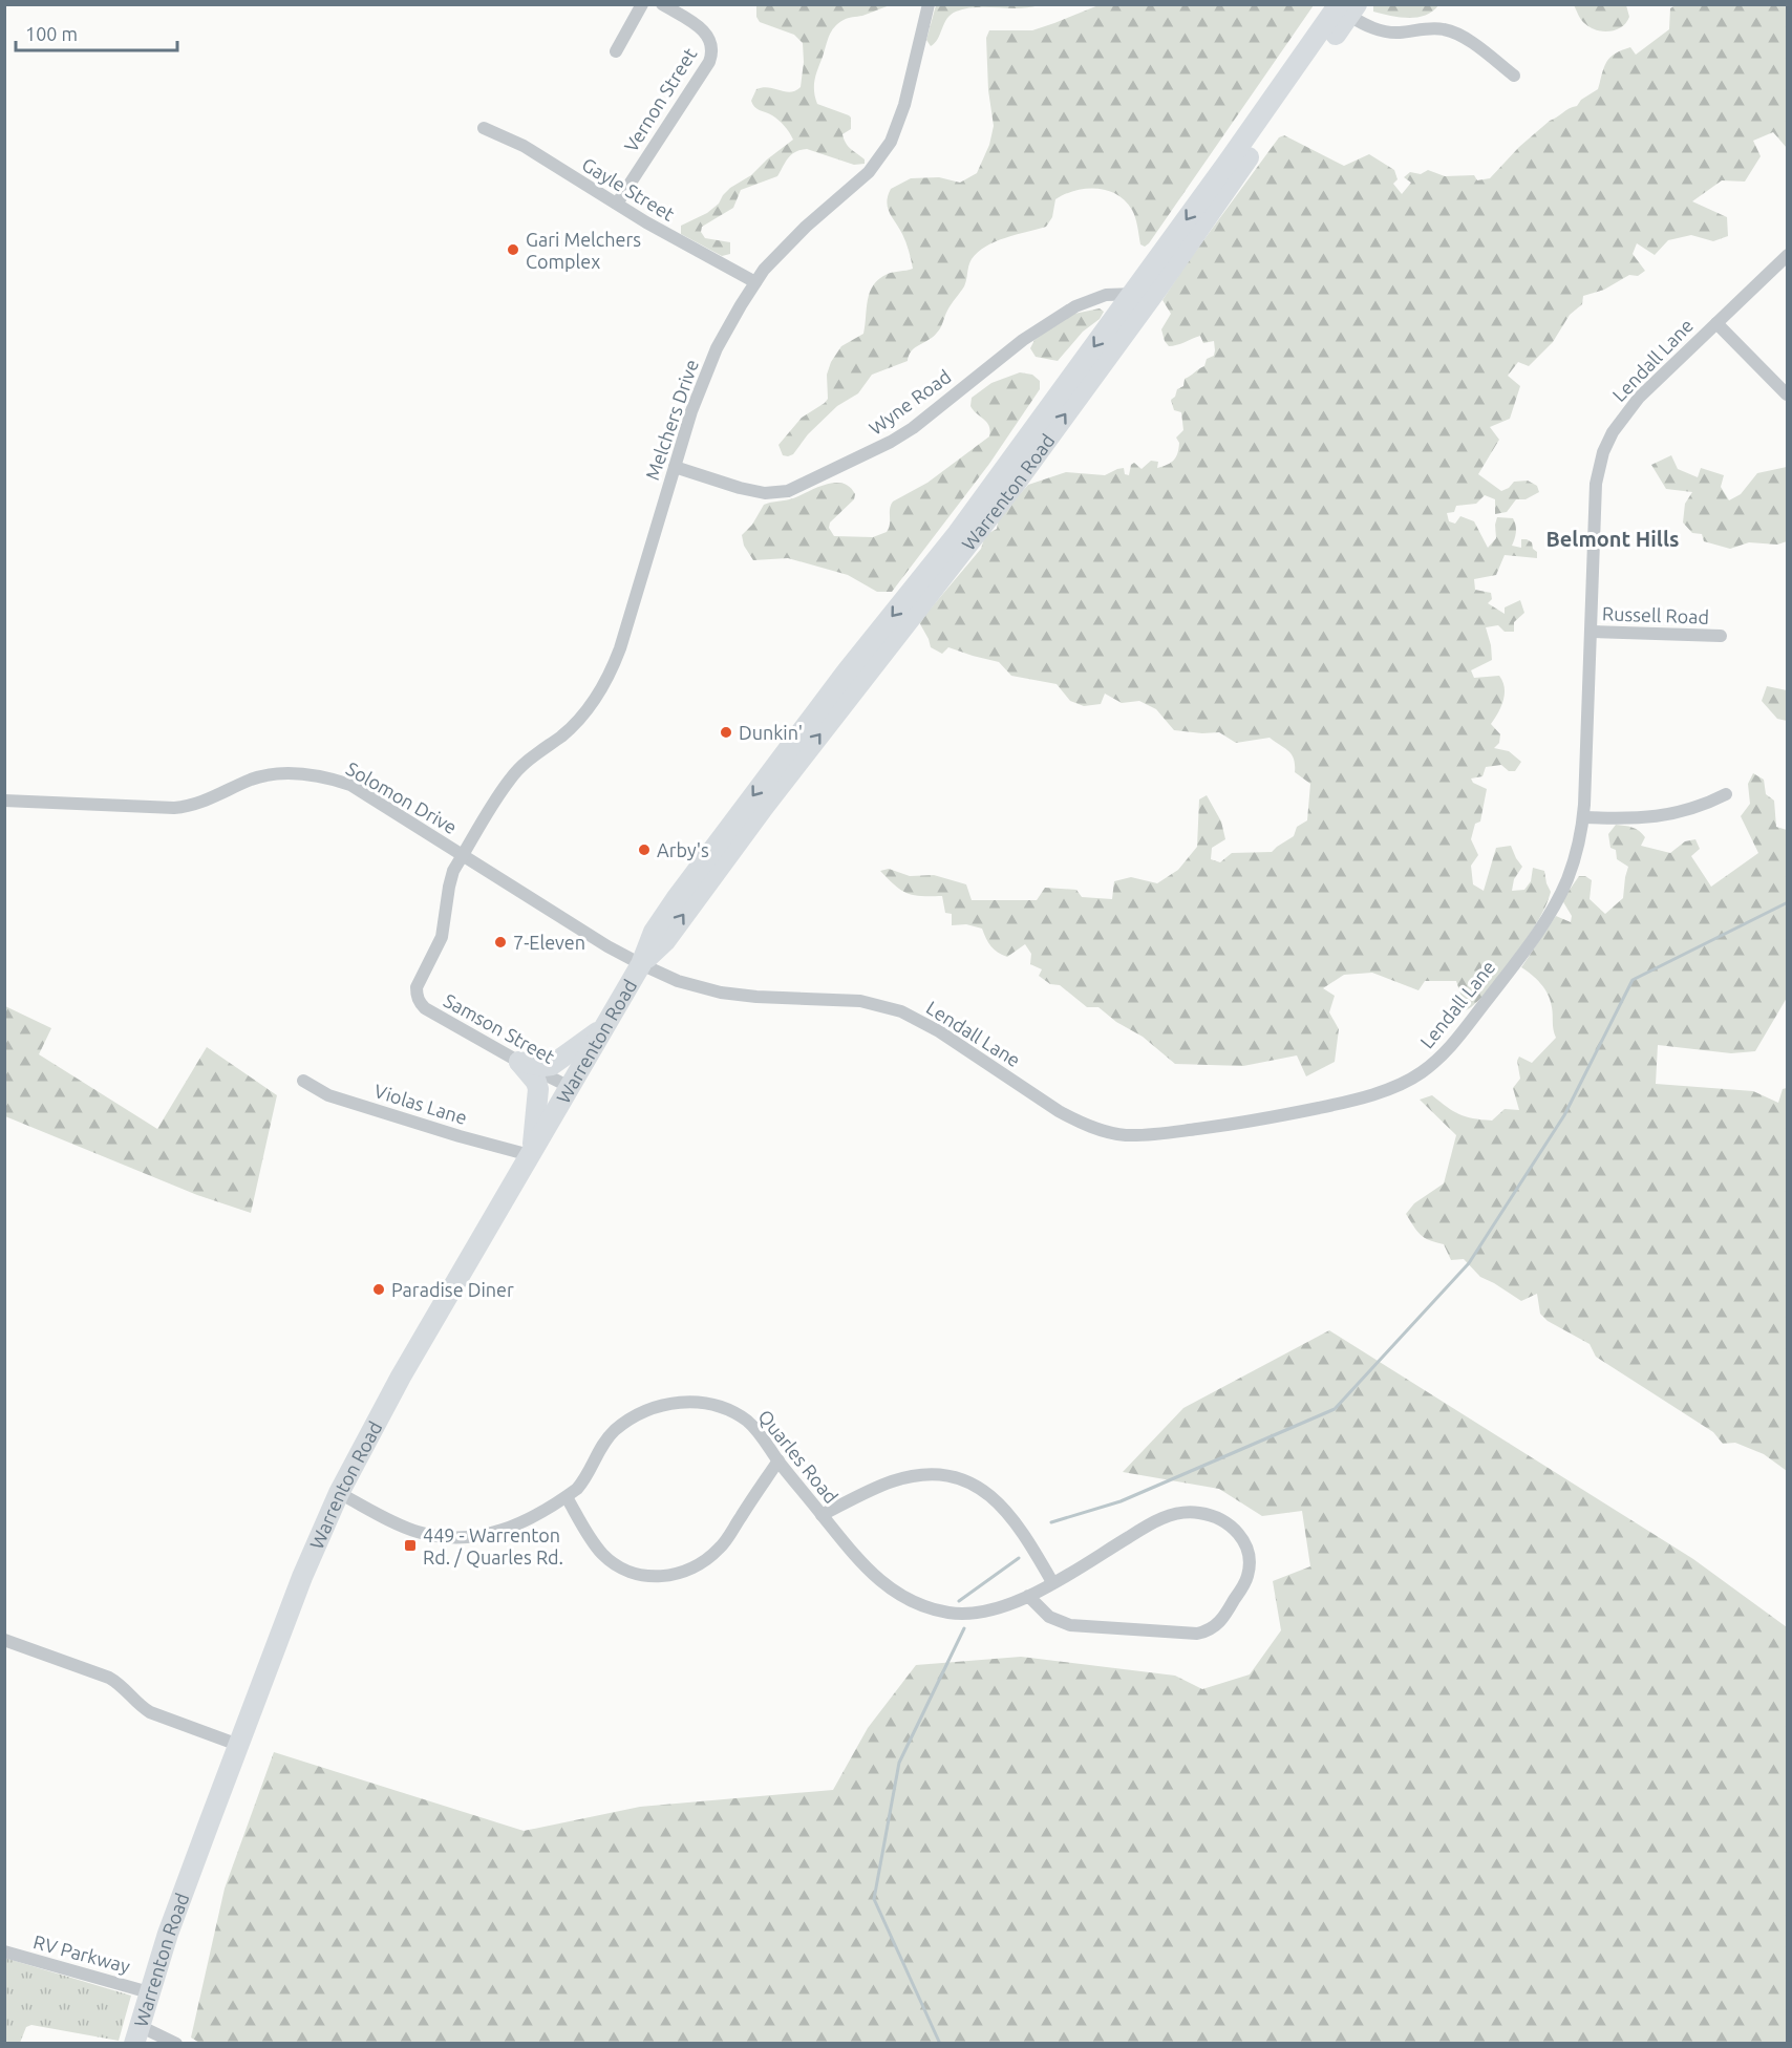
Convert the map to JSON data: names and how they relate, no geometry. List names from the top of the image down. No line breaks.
{"streets":{"main road":["Warrenton Road"],"street":["Vernon Street","Gayle Street","Lendall Lane","Wyne Road","Melchers Drive","Russell Road","Solomon Drive","Samson Street","Violas Lane","Quarles Road","RV Parkway"]},"crossings":[["Vernon Street","Gayle Street"],["Gayle Street","Melchers Drive"],["Lendall Lane","Warrenton Road"],["Lendall Lane","Russell Road"],["Lendall Lane","Solomon Drive"],["Wyne Road","Melchers Drive"],["Wyne Road","Warrenton Road"],["Melchers Drive","Solomon Drive"],["Melchers Drive","Samson Street"],["Warrenton Road","Solomon Drive"],["Warrenton Road","Samson Street"],["Warrenton Road","Violas Lane"],["Warrenton Road","Quarles Road"],["Warrenton Road","RV Parkway"],["Solomon Drive","Samson Street"]],"districts":["Belmont Hills"],"places":{"other":["Gari Melchers Complex","Dunkin'","Arby's","7-Eleven","Paradise Diner"],"transit":["449 - Warrenton Rd. / Quarles Rd."]},"scale_bar":"100 m"}
